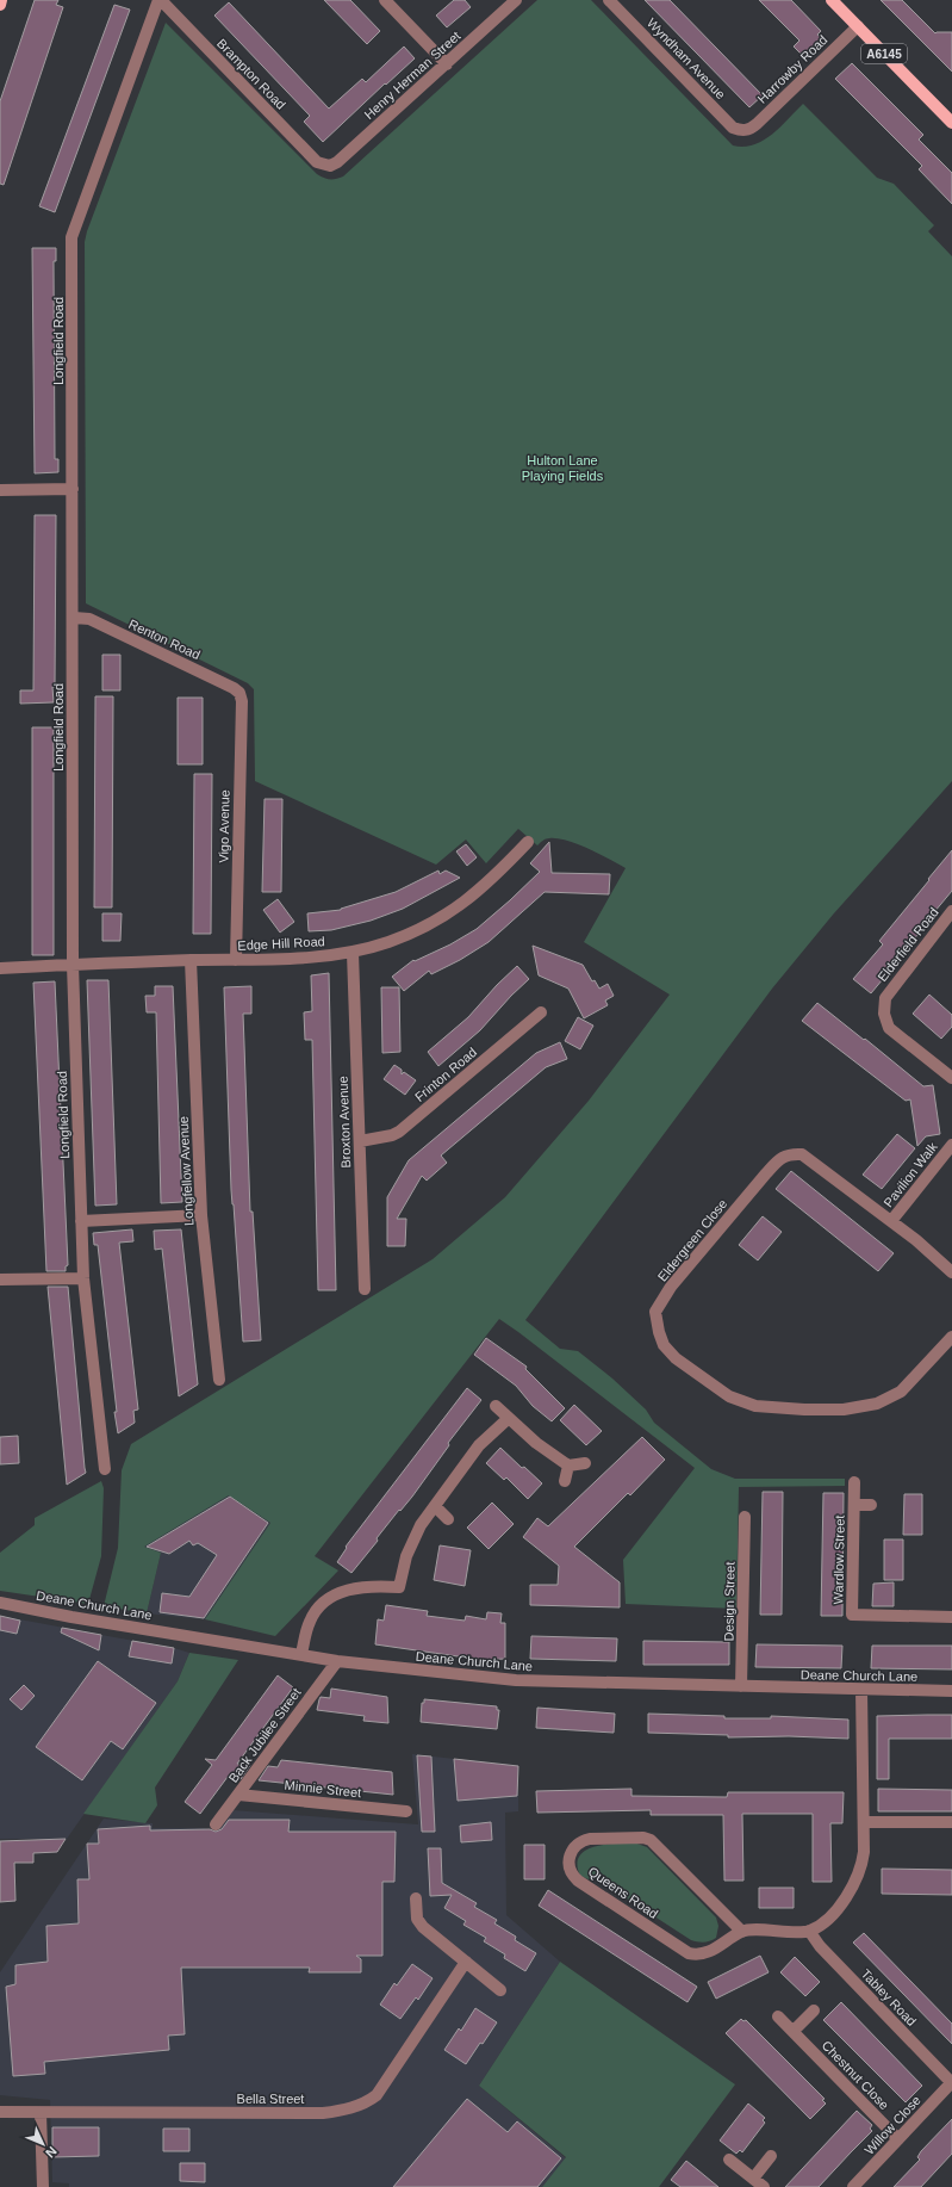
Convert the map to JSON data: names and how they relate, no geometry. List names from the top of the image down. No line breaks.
{"streets":{"main road":["A6145"],"street":["Wyndham Avenue","Harrowby Road","Brampton Road","Henry Herman Street","Longfield Road","Renton Road","Vigo Avenue","Edge Hill Road","Elderfield Road","Frinton Road","Broxton Avenue","Longfellow Avenue","Pavilion Walk","Eldergreen Close","Wardlow Street","Design Street","Deane Church Lane","Back Jubilee Street","Minnie Street","Queens Road","Tabley Road","Chestnut Close","Bella Street","Willow Close"]},"crossings":[["A6145","Harrowby Road"],["Wyndham Avenue","Harrowby Road"],["Brampton Road","Henry Herman Street"],["Brampton Road","Longfield Road"],["Longfield Road","Renton Road"],["Longfield Road","Edge Hill Road"],["Renton Road","Vigo Avenue"],["Vigo Avenue","Edge Hill Road"],["Edge Hill Road","Broxton Avenue"],["Edge Hill Road","Longfellow Avenue"],["Frinton Road","Broxton Avenue"],["Pavilion Walk","Eldergreen Close"],["Design Street","Deane Church Lane"],["Deane Church Lane","Back Jubilee Street"],["Back Jubilee Street","Minnie Street"],["Queens Road","Tabley Road"],["Tabley Road","Willow Close"],["Chestnut Close","Willow Close"]],"parks":["Hulton Lane Playing Fields"],"north":"bottom right"}
